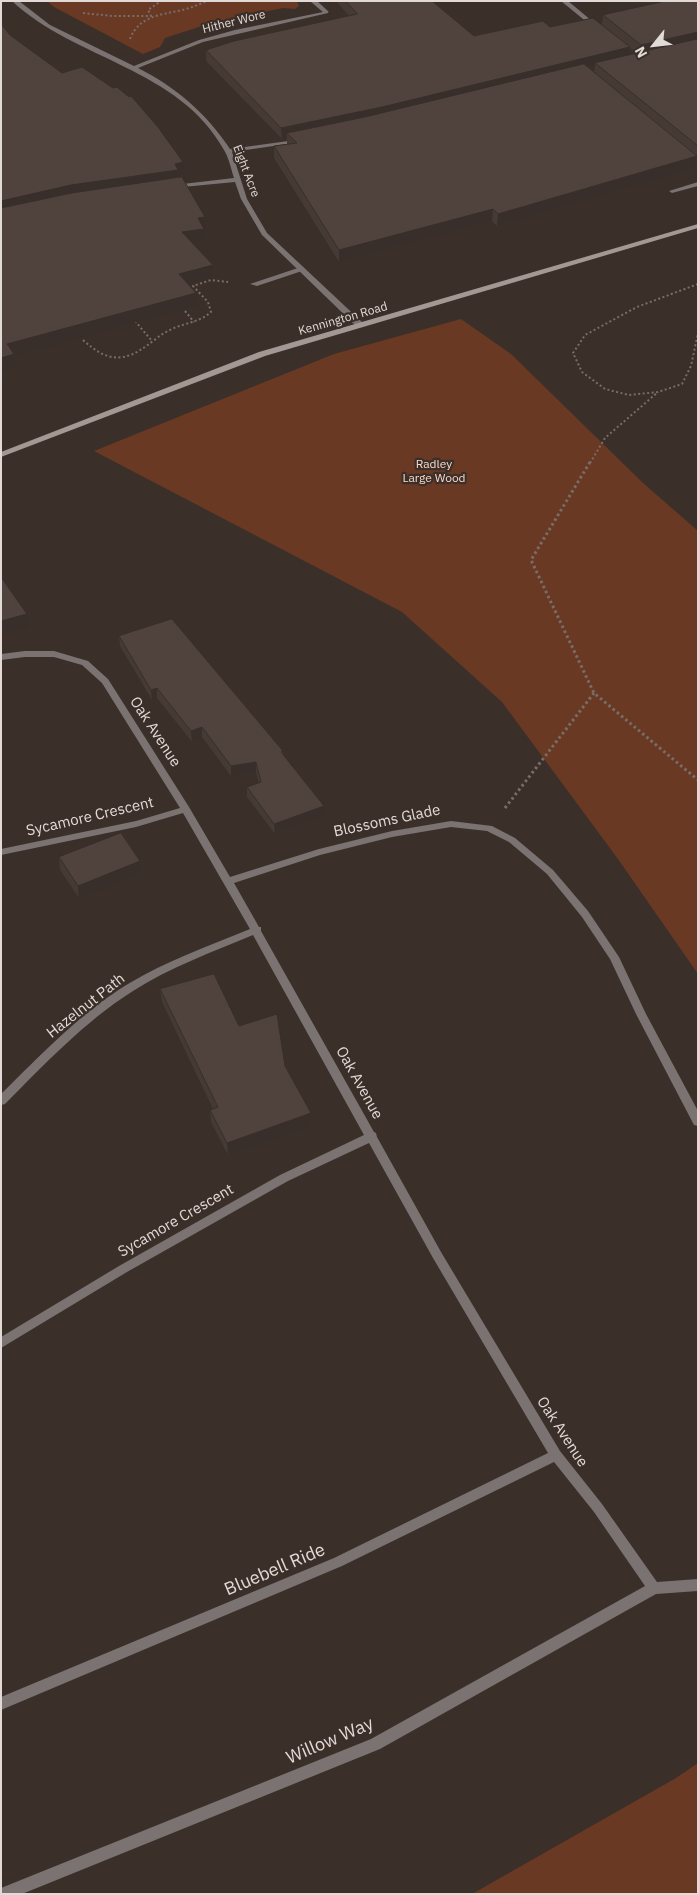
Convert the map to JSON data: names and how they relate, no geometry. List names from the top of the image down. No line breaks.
{"streets":{"street":["Hither Wore","Eight Acre","Kennington Road","Oak Avenue","Sycamore Crescent","Blossoms Glade","Hazelnut Path","Bluebell Ride","Willow Way"]},"crossings":[["Hither Wore","Eight Acre"],["Eight Acre","Kennington Road"],["Oak Avenue","Sycamore Crescent"],["Oak Avenue","Blossoms Glade"],["Oak Avenue","Hazelnut Path"],["Oak Avenue","Bluebell Ride"],["Oak Avenue","Willow Way"]],"parks":["Radley Large Wood"],"north":"bottom left"}
